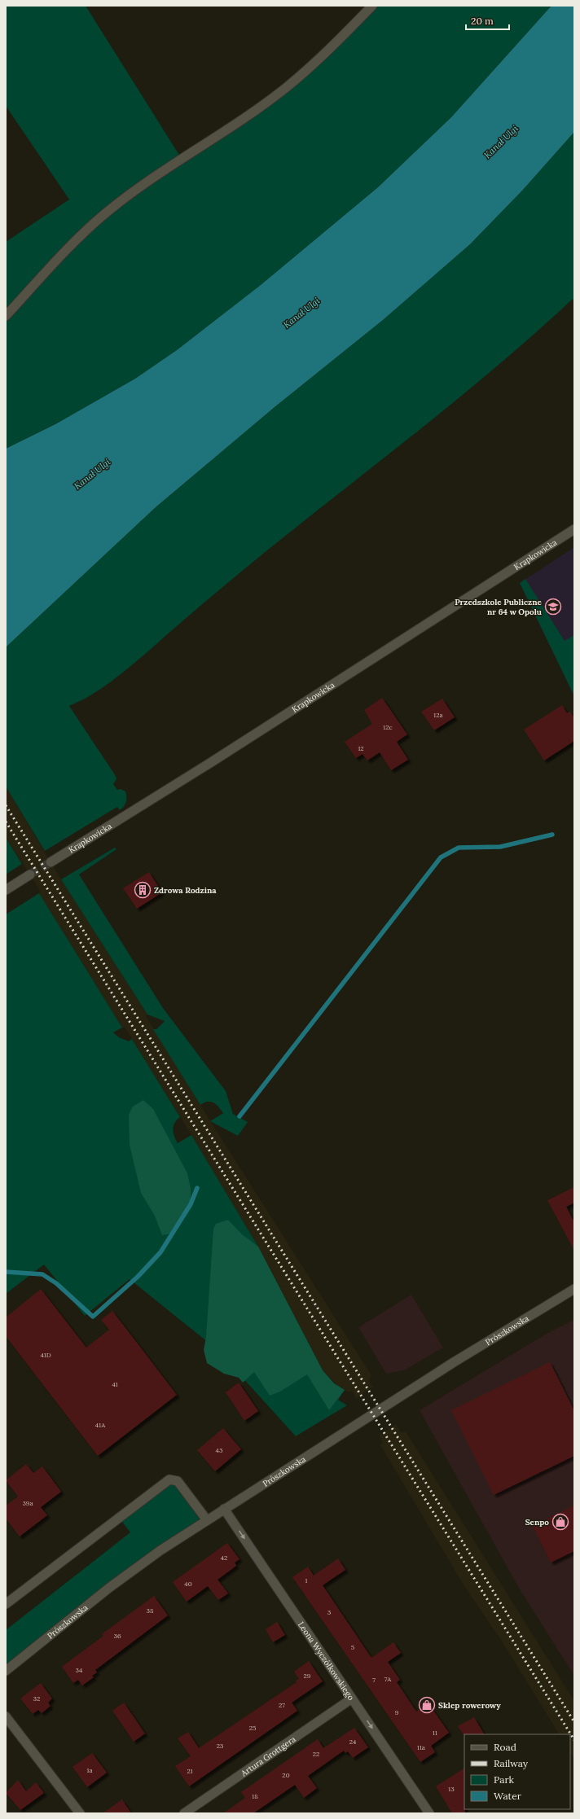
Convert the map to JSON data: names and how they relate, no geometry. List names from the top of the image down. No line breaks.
{"streets":{"street":["Krapkowicka","Prószkowska","Leona Wyczółkowskiego","Artura Grottgera"]},"crossings":[["Prószkowska","Leona Wyczółkowskiego"],["Leona Wyczółkowskiego","Artura Grottgera"]],"one_way":["Leona Wyczółkowskiego"],"water":["Kanał Ulgi"],"places":{"school or university":["Przedszkole Publiczne nr 64 w Opolu"],"building":["Zdrowa Rodzina"],"shop":["Senpo","Sklep rowerowy"]},"house_numbers":["12a","12c","12","41D","41","41A","43","39a","42","1","40","38","3","36","5","34","29","7A","7","32","27","9","25","11","24","23","11a","22","1a","21","20","13","18"],"legend":["Road","Railway","Park","Water"],"scale_bar":"20 m"}
